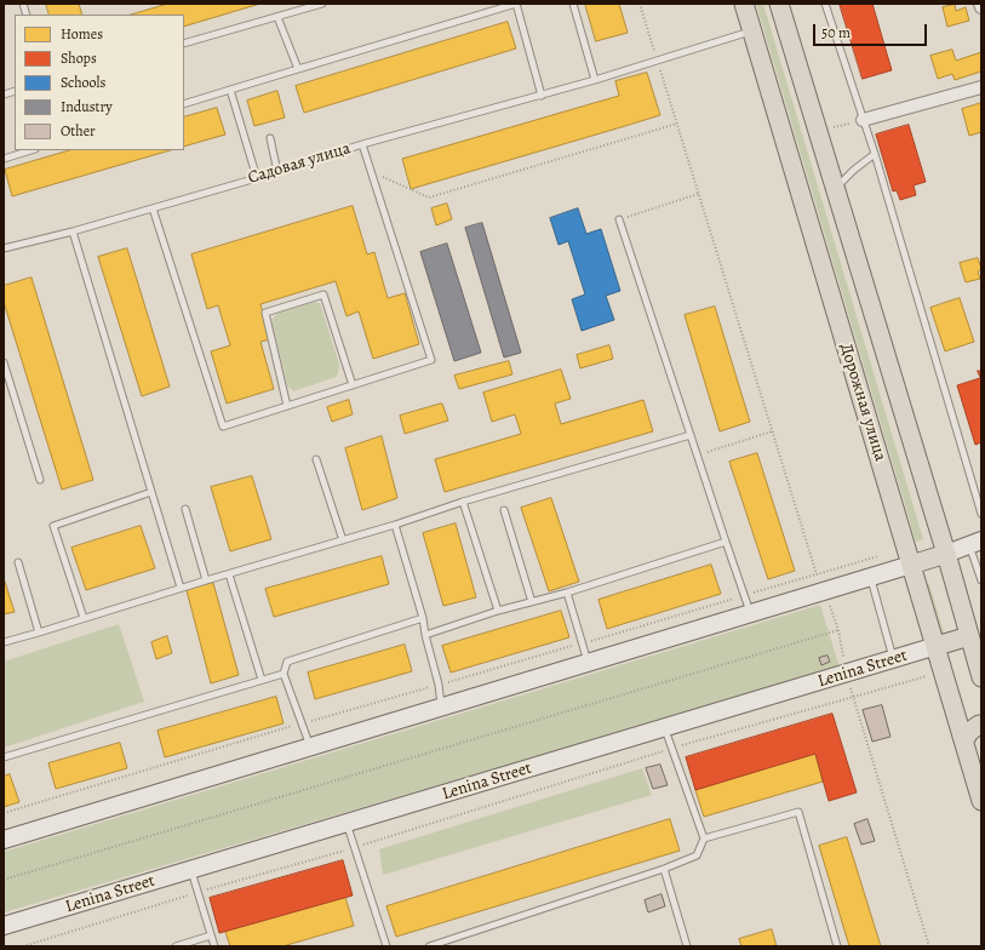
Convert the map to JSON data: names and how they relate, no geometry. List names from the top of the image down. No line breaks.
{"streets":{"main road":["Дорожная улица","Lenina Street"],"lane":["Садовая улица"]},"crossings":[["Садовая улица","Дорожная улица"],["Дорожная улица","Lenina Street"]],"legend":["Homes","Shops","Schools","Industry","Other"],"scale_bar":"50 m"}
